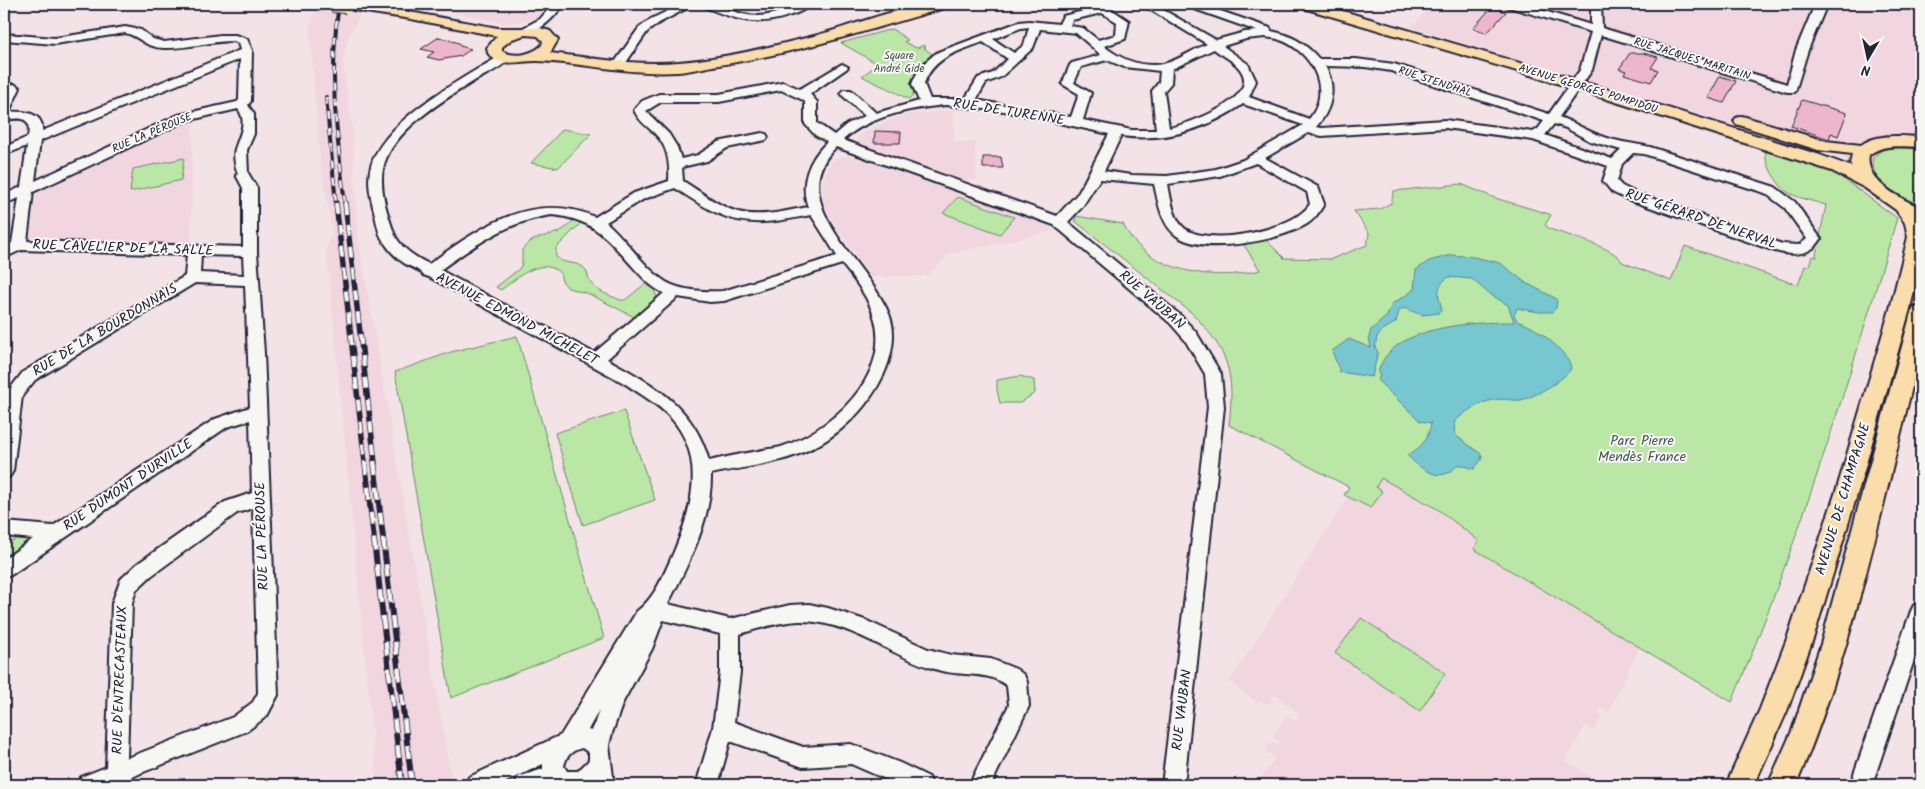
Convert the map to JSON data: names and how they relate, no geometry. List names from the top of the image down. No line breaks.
{"streets":{"main road":["AVENUE GEORGES POMPIDOU","AVENUE DE CHAMPAGNE"],"street":["RUE JACQUES MARITAIN","RUE STENDHAL","RUE DE TURENNE","RUE LA PÉROUSE","RUE GÉRARD DE NERVAL","RUE CAVELIER DE LA SALLE","RUE VAUBAN","AVENUE EDMOND MICHELET","RUE DE LA BOURDONNAIS","RUE DUMONT D'URVILLE","RUE D'ENTRECASTEAUX"]},"crossings":[["RUE STENDHAL","RUE GÉRARD DE NERVAL"],["AVENUE GEORGES POMPIDOU","AVENUE DE CHAMPAGNE"],["RUE DE TURENNE","RUE VAUBAN"],["RUE DE TURENNE","AVENUE EDMOND MICHELET"],["RUE LA PÉROUSE","RUE CAVELIER DE LA SALLE"],["RUE LA PÉROUSE","RUE DE LA BOURDONNAIS"],["RUE LA PÉROUSE","RUE DUMONT D'URVILLE"],["RUE LA PÉROUSE","RUE D'ENTRECASTEAUX"],["RUE CAVELIER DE LA SALLE","RUE DE LA BOURDONNAIS"]],"parks":["Square André Gide","Parc Pierre Mendès France"],"north":"bottom"}
